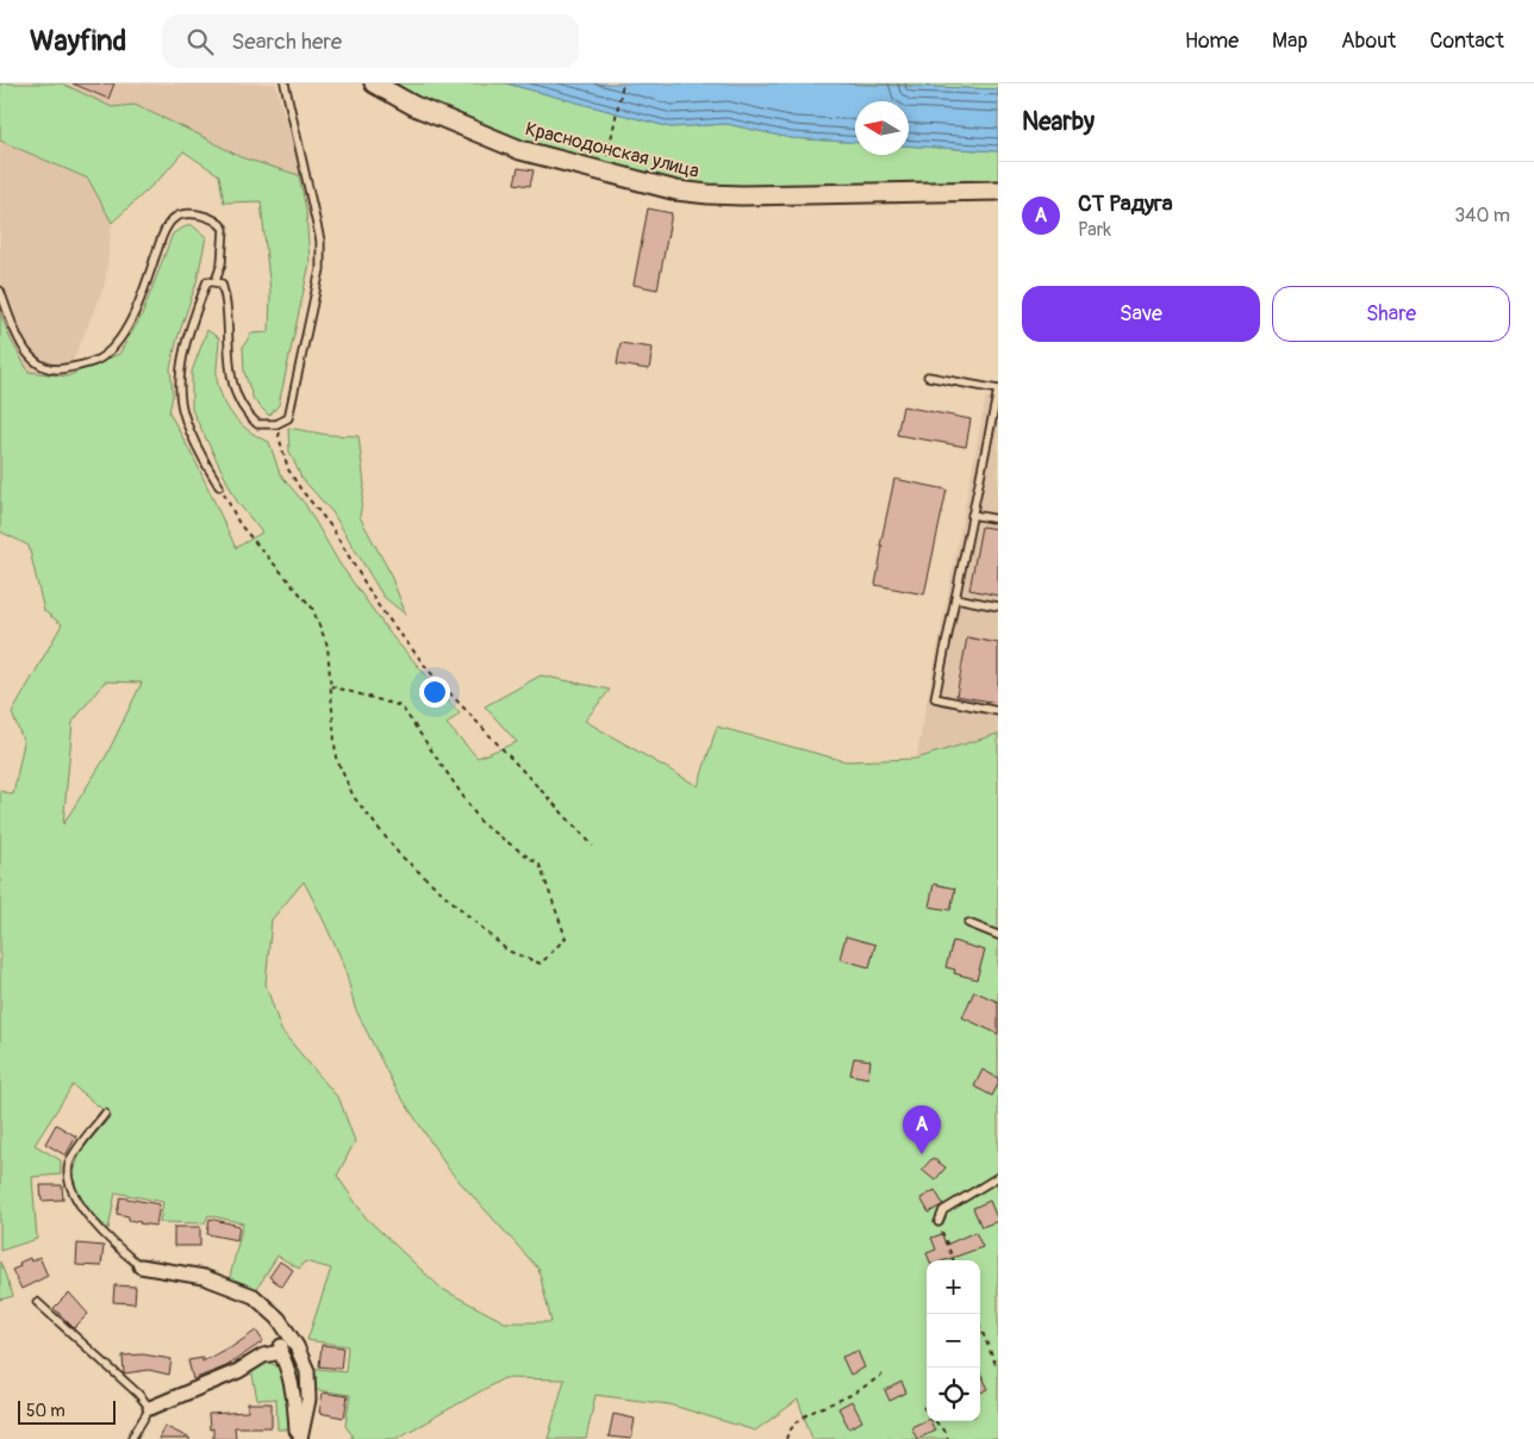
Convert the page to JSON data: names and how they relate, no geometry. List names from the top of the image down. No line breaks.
{"streets":{"street":["Краснодонская улица"]},"scale_bar":"50 m","north":"left","page":{"header":"Wayfind","search":"Search here","nav":["Home","Map","About","Contact"],"heading":"Nearby","list":[{"mark":"A","name":"СТ Радуга","note":"Park","value":"340 m"}],"buttons":["Save","Share"],"pins":"A","map_buttons":["+","−"],"scale":"50 m"}}
